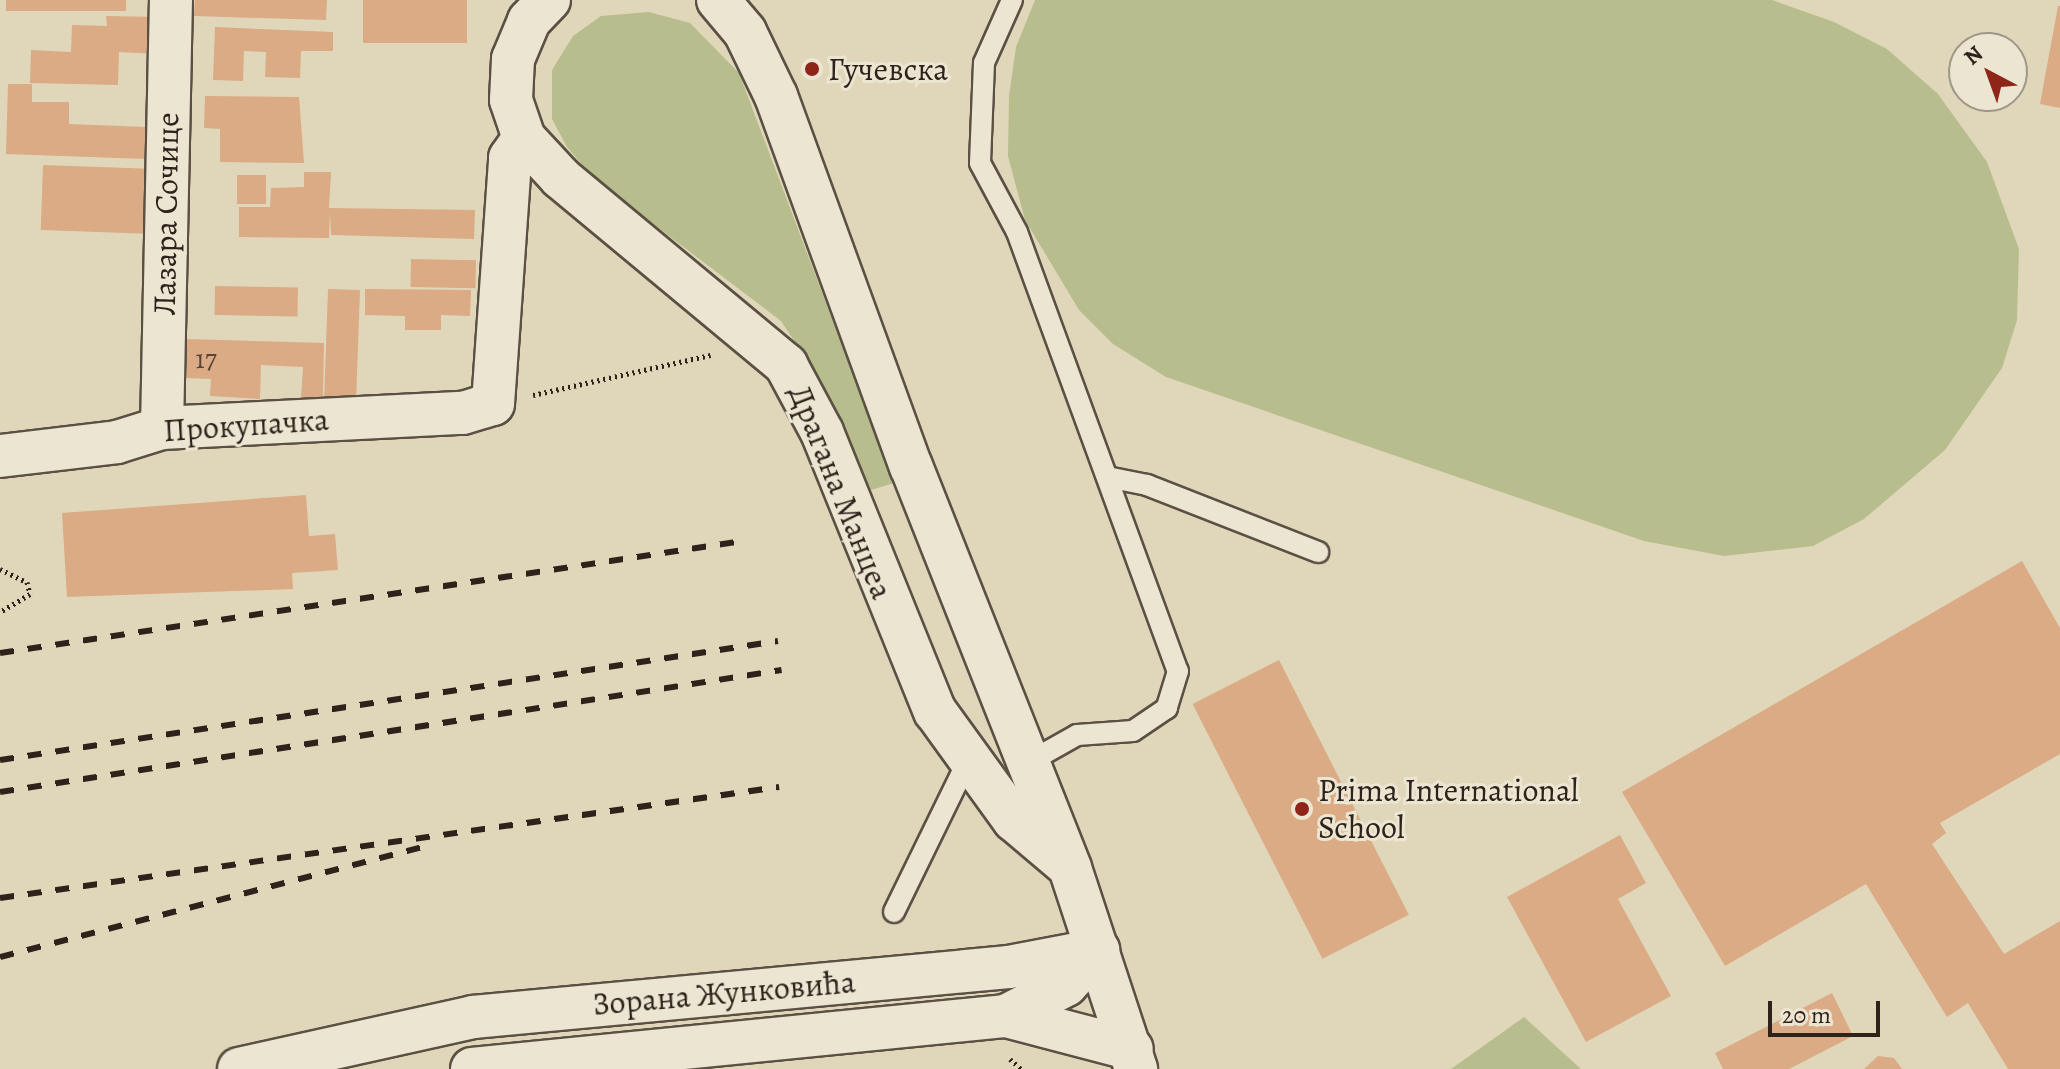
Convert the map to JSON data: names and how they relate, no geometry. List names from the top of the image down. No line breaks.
{"streets":{"street":["Лазара Сочице","Прокупачка","Драгана Манцеа","Зорана Жунковића"]},"crossings":[["Лазара Сочице","Прокупачка"]],"places":["Гучевска","Prima International School"],"house_numbers":["17"],"scale_bar":"20 m","north":"top left"}
